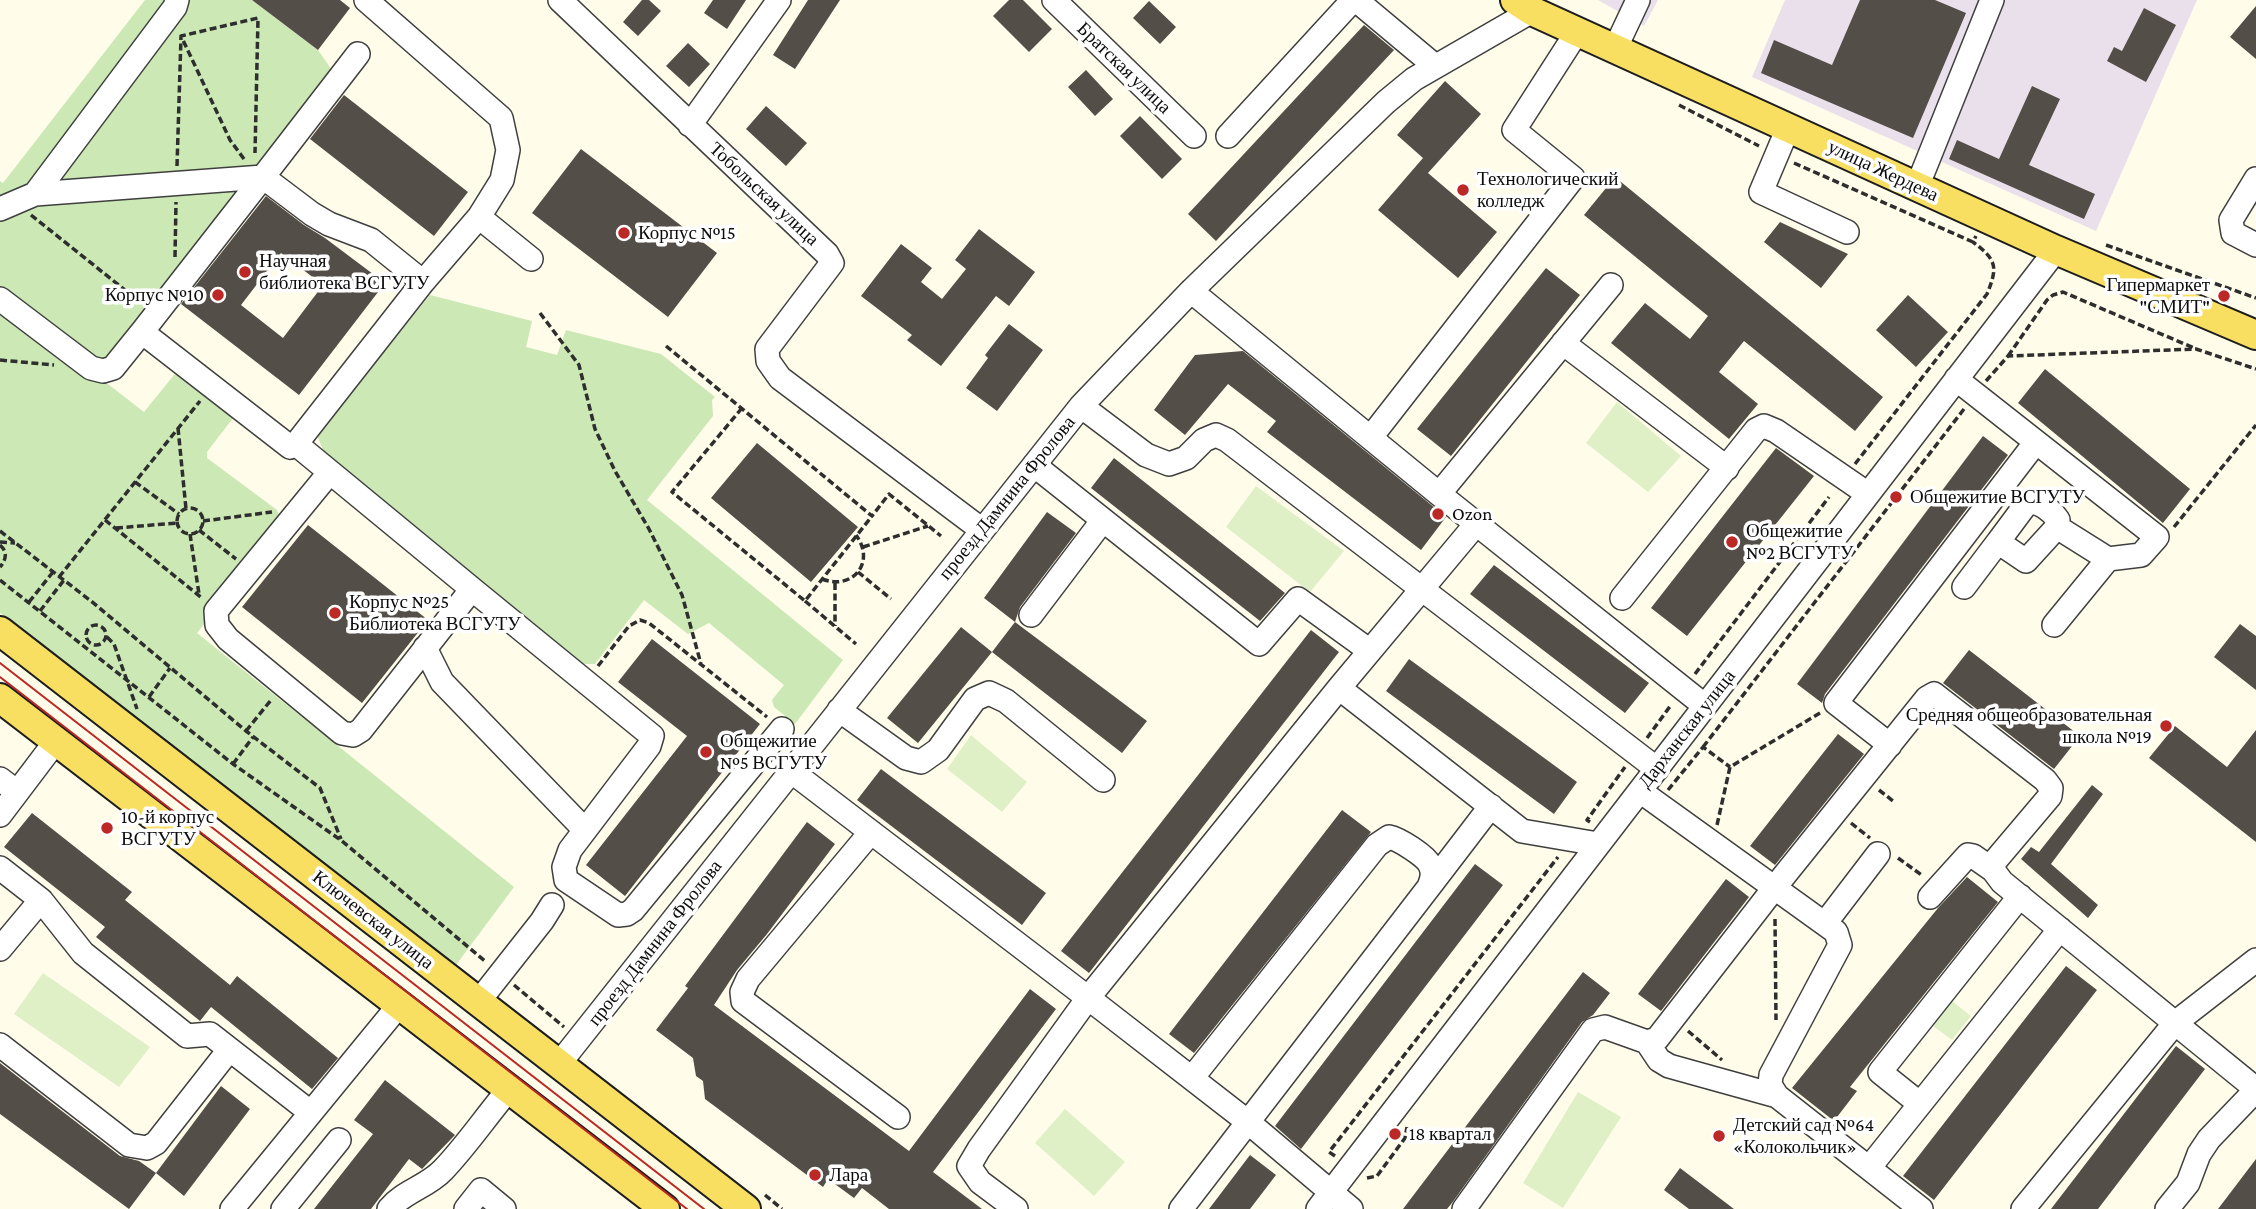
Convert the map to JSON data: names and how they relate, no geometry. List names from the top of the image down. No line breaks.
{"streets":{"main road":["улица Жердева","Ключевская улица"],"street":["Братская улица","Тобольская улица","проезд Дамнина Фролова","Дарханская улица"]},"crossings":[["улица Жердева","проезд Дамнина Фролова"],["улица Жердева","Дарханская улица"],["Тобольская улица","проезд Дамнина Фролова"],["проезд Дамнина Фролова","Ключевская улица"]],"places":["Технологический колледж","Корпус №15","Научная библиотека ВСГУТУ","Корпус №10","Гипермаркет \"СМИТ\"","Общежитие ВСГУТУ","Ozon","Общежитие №2 ВСГУТУ","Корпус №25 Библиотека ВСГУТУ","Средняя общеобразовательная школа №19","Общежитие №5 ВСГУТУ","10-й корпус ВСГУТУ","18 квартал","Детский сад №64 «Колокольчик»","Лара"]}
